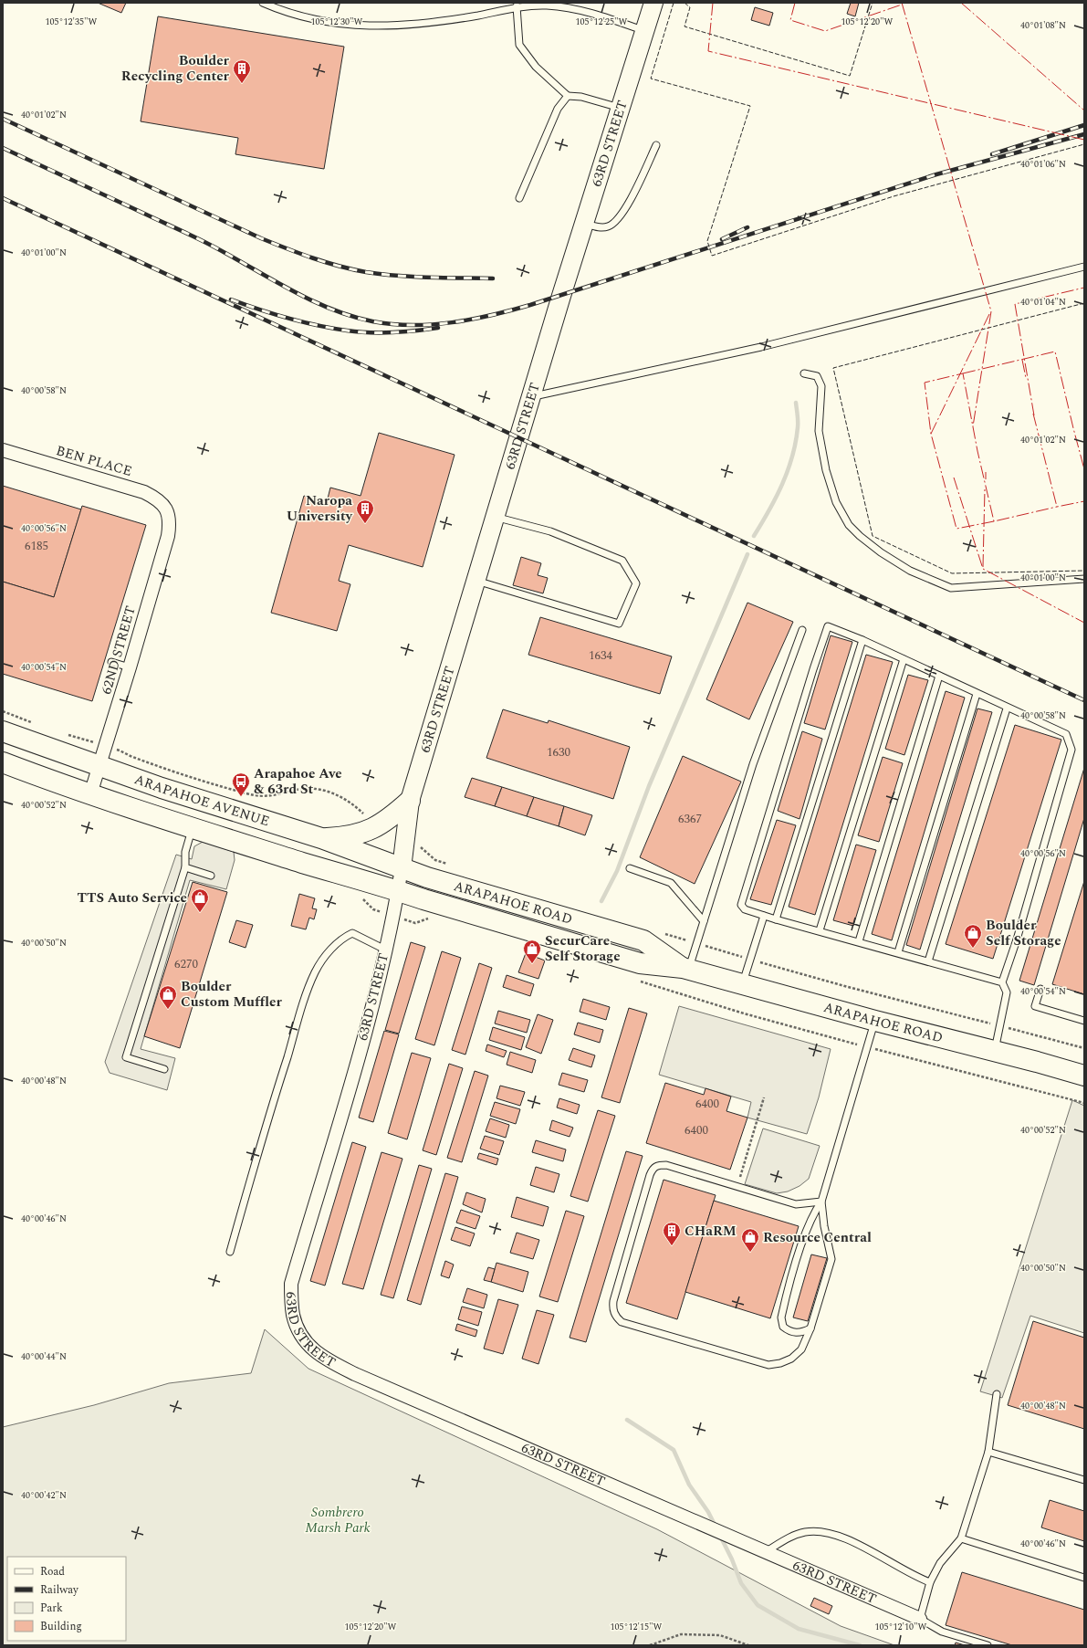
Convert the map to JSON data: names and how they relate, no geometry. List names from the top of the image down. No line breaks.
{"streets":{"main road":["ARAPAHOE AVENUE","ARAPAHOE ROAD"],"street":["63RD STREET","BEN PLACE","62ND STREET"]},"crossings":[["63RD STREET","ARAPAHOE AVENUE"],["63RD STREET","ARAPAHOE ROAD"],["BEN PLACE","62ND STREET"],["62ND STREET","ARAPAHOE AVENUE"],["ARAPAHOE AVENUE","ARAPAHOE ROAD"]],"parks":["Sombrero Marsh Park"],"places":{"building":["Boulder Recycling Center","Naropa University","CHaRM"],"bus stop":["Arapahoe Ave & 63rd St"],"shop":["TTS Auto Service","Boulder Self Storage","SecurCare Self Storage","Boulder Custom Muffler","Resource Central"]},"house_numbers":["6185","1634","1630","6367","6270","6400","6400"],"legend":["Road","Railway","Park","Building"],"coordinates":["105°12'35\"W","105°12'30\"W","105°12'25\"W","105°12'20\"W","40°01'08\"N","40°01'02\"N","40°01'06\"N","40°01'00\"N","40°01'04\"N","40°00'58\"N","40°00'56\"N","40°00'54\"N","40°00'52\"N","40°00'50\"N","40°00'48\"N","40°00'46\"N","40°00'44\"N","40°00'42\"N","105°12'15\"W","105°12'10\"W"]}
